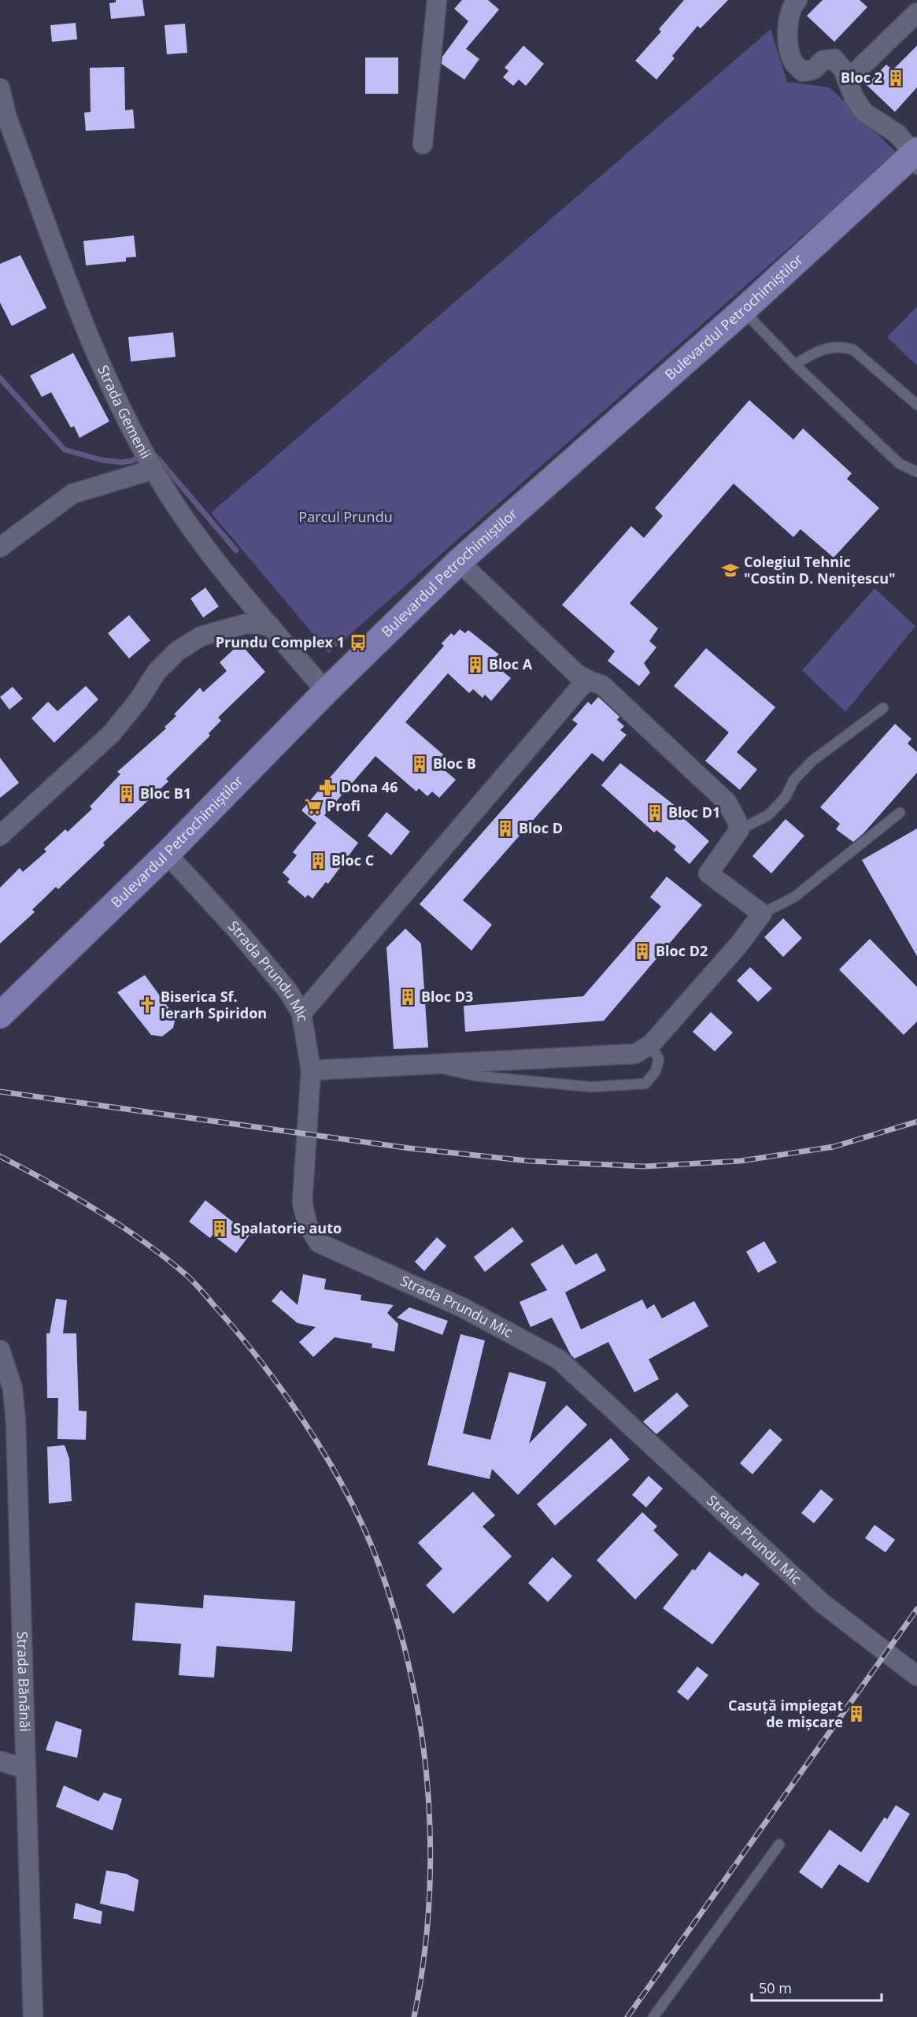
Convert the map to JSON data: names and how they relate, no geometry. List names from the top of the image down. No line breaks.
{"streets":{"main road":["Bulevardul Petrochimiștilor"],"street":["Strada Gemenii","Strada Prundu Mic","Strada Bănănăi"]},"crossings":[["Bulevardul Petrochimiștilor","Strada Gemenii"],["Bulevardul Petrochimiștilor","Strada Prundu Mic"]],"parks":["Parcul Prundu"],"places":{"building":["Bloc 2","Bloc A","Bloc B","Bloc B1","Bloc D1","Bloc D","Bloc C","Bloc D2","Bloc D3","Spalatorie auto","Casuță impiegat de mișcare"],"school or university":["Colegiul Tehnic \"Costin D. Nenițescu\""],"bus stop":["Prundu Complex 1"],"pharmacy":["Dona 46"],"supermarket":["Profi"],"church":["Biserica Sf. Ierarh Spiridon"]},"scale_bar":"50 m"}
